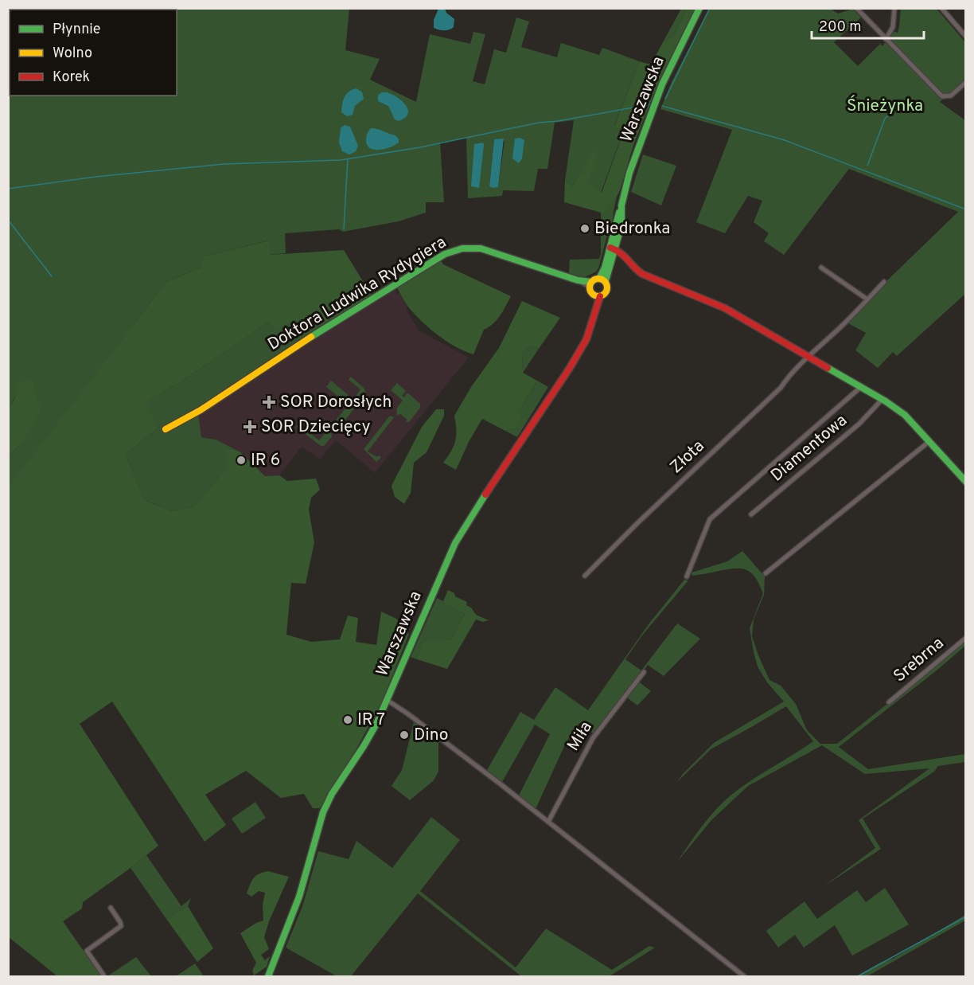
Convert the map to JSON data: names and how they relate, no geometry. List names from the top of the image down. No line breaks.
{"streets":{"main road":["Warszawska","Doktora Ludwika Rydygiera"],"street":["Diamentowa","Złota","Srebrna","Miła"]},"parks":["Śnieżynka"],"places":{"other":["Biedronka","IR 6","IR 7","Dino"],"health":["SOR Dorosłych","SOR Dziecięcy"]},"legend":["Płynnie","Wolno","Korek"],"scale_bar":"200 m"}
